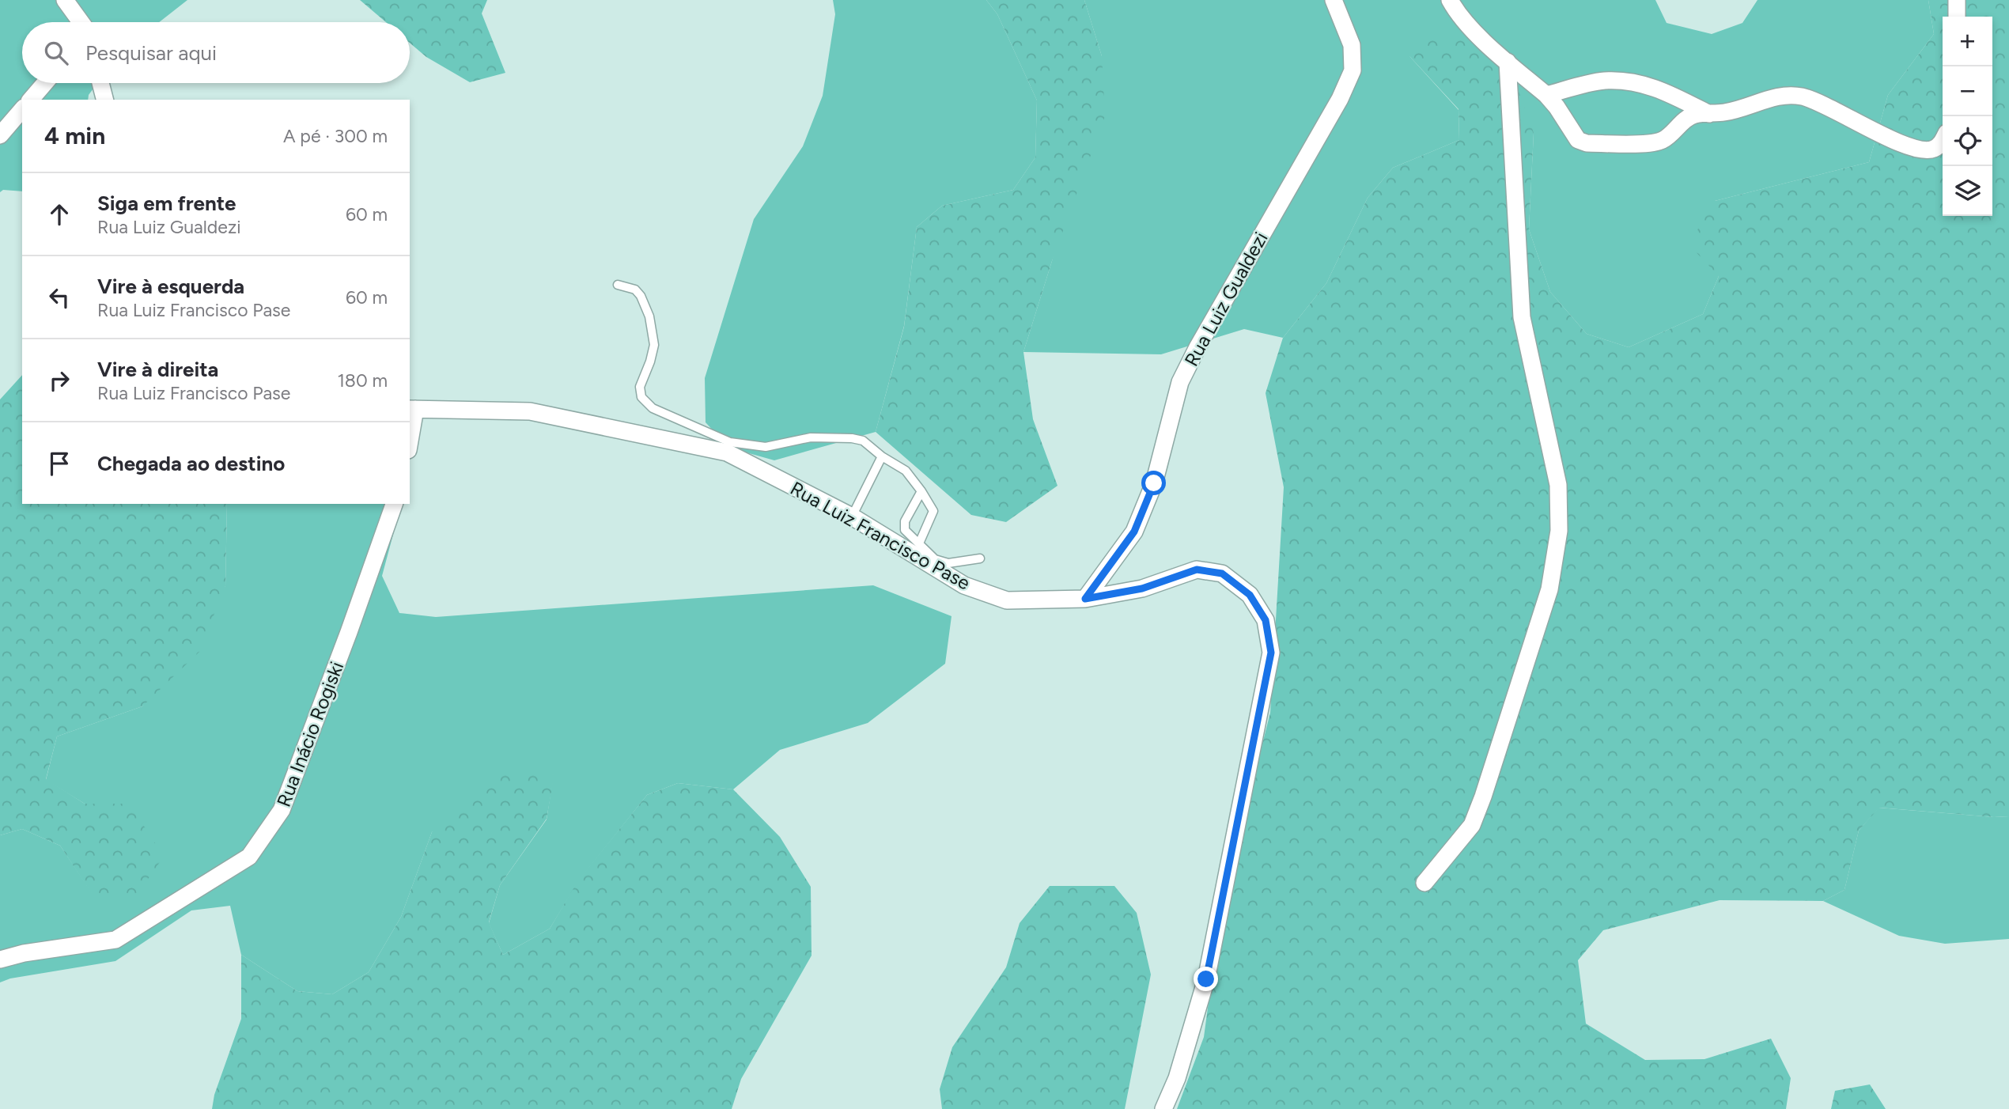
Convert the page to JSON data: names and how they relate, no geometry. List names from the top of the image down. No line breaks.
{"streets":{"street":["Rua Luiz Gualdezi","Rua Luiz Francisco Pase","Rua Inácio Rogiski"]},"crossings":[["Rua Luiz Gualdezi","Rua Luiz Francisco Pase"]],"page":{"map_buttons":["+","−"],"search":"Pesquisar aqui","heading":["4 min","A pé · 300 m"],"list":[["Siga em frente","Rua Luiz Gualdezi","60 m"],["Vire à esquerda","Rua Luiz Francisco Pase","60 m"],["Vire à direita","Rua Luiz Francisco Pase","180 m"],"Chegada ao destino"]}}
